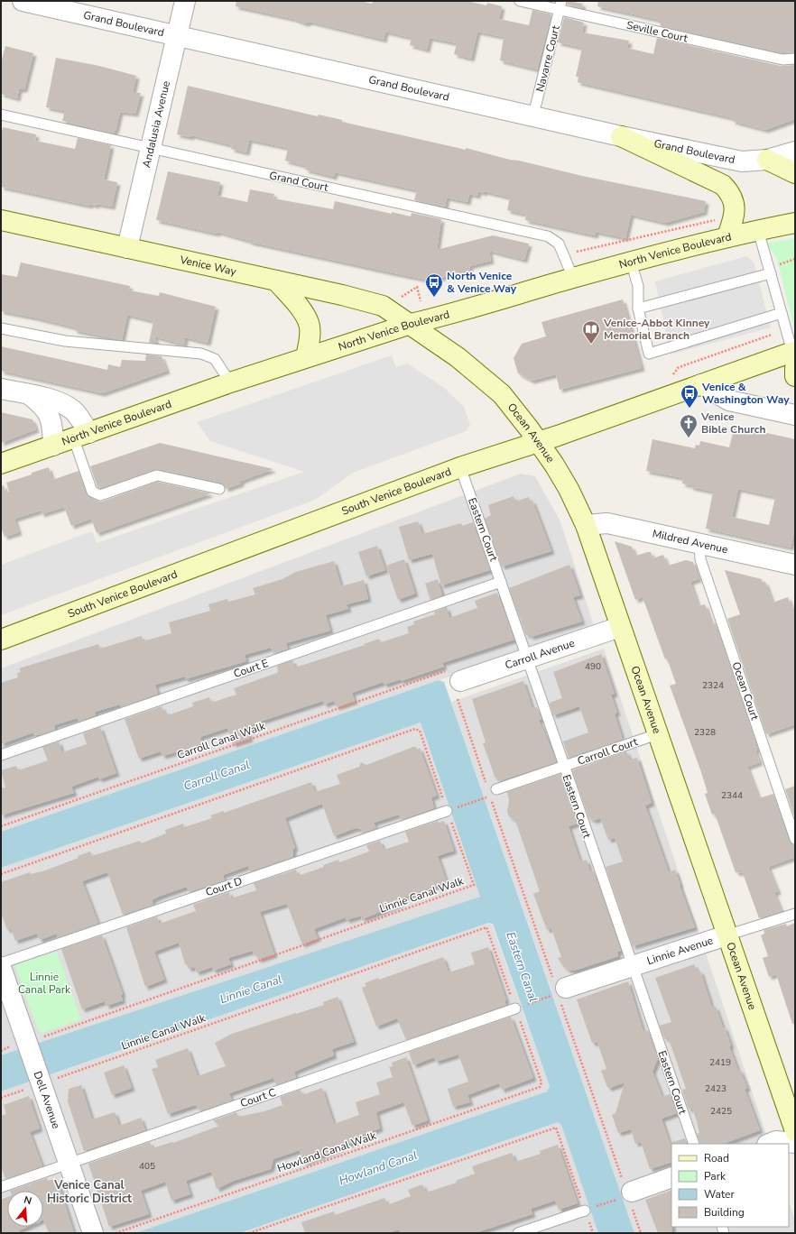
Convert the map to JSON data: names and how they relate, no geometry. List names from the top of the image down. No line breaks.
{"streets":{"main road":["North Venice Boulevard","Venice Way","Ocean Avenue","South Venice Boulevard"],"street":["Grand Boulevard","Andalusia Avenue","Mildred Avenue","Carroll Avenue","Linnie Avenue","Dell Avenue"],"lane":["Seville Court","Navarre Court","Grand Court","Eastern Court","Court E","Ocean Court","Carroll Court","Court D","Court C"],"path":["Carroll Canal Walk","Linnie Canal Walk","Howland Canal Walk"]},"crossings":[["Grand Boulevard","Navarre Court"],["Grand Boulevard","Andalusia Avenue"],["Seville Court","Navarre Court"],["Andalusia Avenue","Grand Court"],["Andalusia Avenue","Venice Way"],["Grand Court","North Venice Boulevard"],["North Venice Boulevard","Venice Way"],["North Venice Boulevard","Ocean Avenue"],["Venice Way","Ocean Avenue"],["Ocean Avenue","South Venice Boulevard"],["Ocean Avenue","Mildred Avenue"],["Ocean Avenue","Carroll Avenue"],["Ocean Avenue","Carroll Court"],["Ocean Avenue","Linnie Avenue"],["South Venice Boulevard","Eastern Court"],["Eastern Court","Carroll Avenue"],["Eastern Court","Court E"],["Eastern Court","Carroll Court"],["Eastern Court","Linnie Avenue"],["Mildred Avenue","Ocean Court"],["Carroll Avenue","Carroll Canal Walk"],["Linnie Canal Walk","Dell Avenue"],["Court C","Dell Avenue"]],"districts":["Venice Canal Historic District"],"water":["Carroll Canal","Eastern Canal","Linnie Canal","Howland Canal"],"parks":["Linnie Canal Park"],"places":{"bus stop":["North Venice & Venice Way","Venice & Washington Way"],"library":["Venice-Abbot Kinney Memorial Branch"],"church":["Venice Bible Church"]},"house_numbers":["490","2324","2328","2344","2419","2423","2425","405"],"legend":["Road","Park","Water","Building"],"north":"top"}
